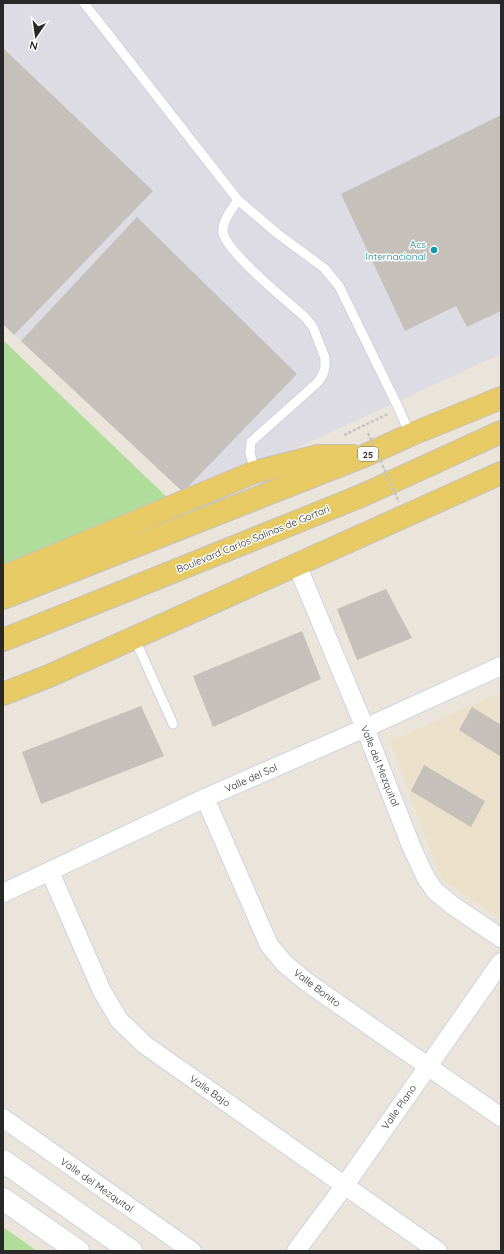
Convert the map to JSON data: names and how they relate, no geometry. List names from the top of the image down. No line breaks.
{"streets":{"main road":["25","Boulevard Carlos Salinas de Gortari"],"street":["Valle del Mezquital","Valle del Sol","Valle Bonito","Valle Bajo","Valle Plano"]},"crossings":[["Valle del Mezquital","Valle del Sol"],["Valle del Sol","Valle Bonito"],["Valle del Sol","Valle Bajo"],["Valle Bonito","Valle Plano"],["Valle Bajo","Valle Plano"]],"places":["Acs Internacional"],"north":"bottom"}
